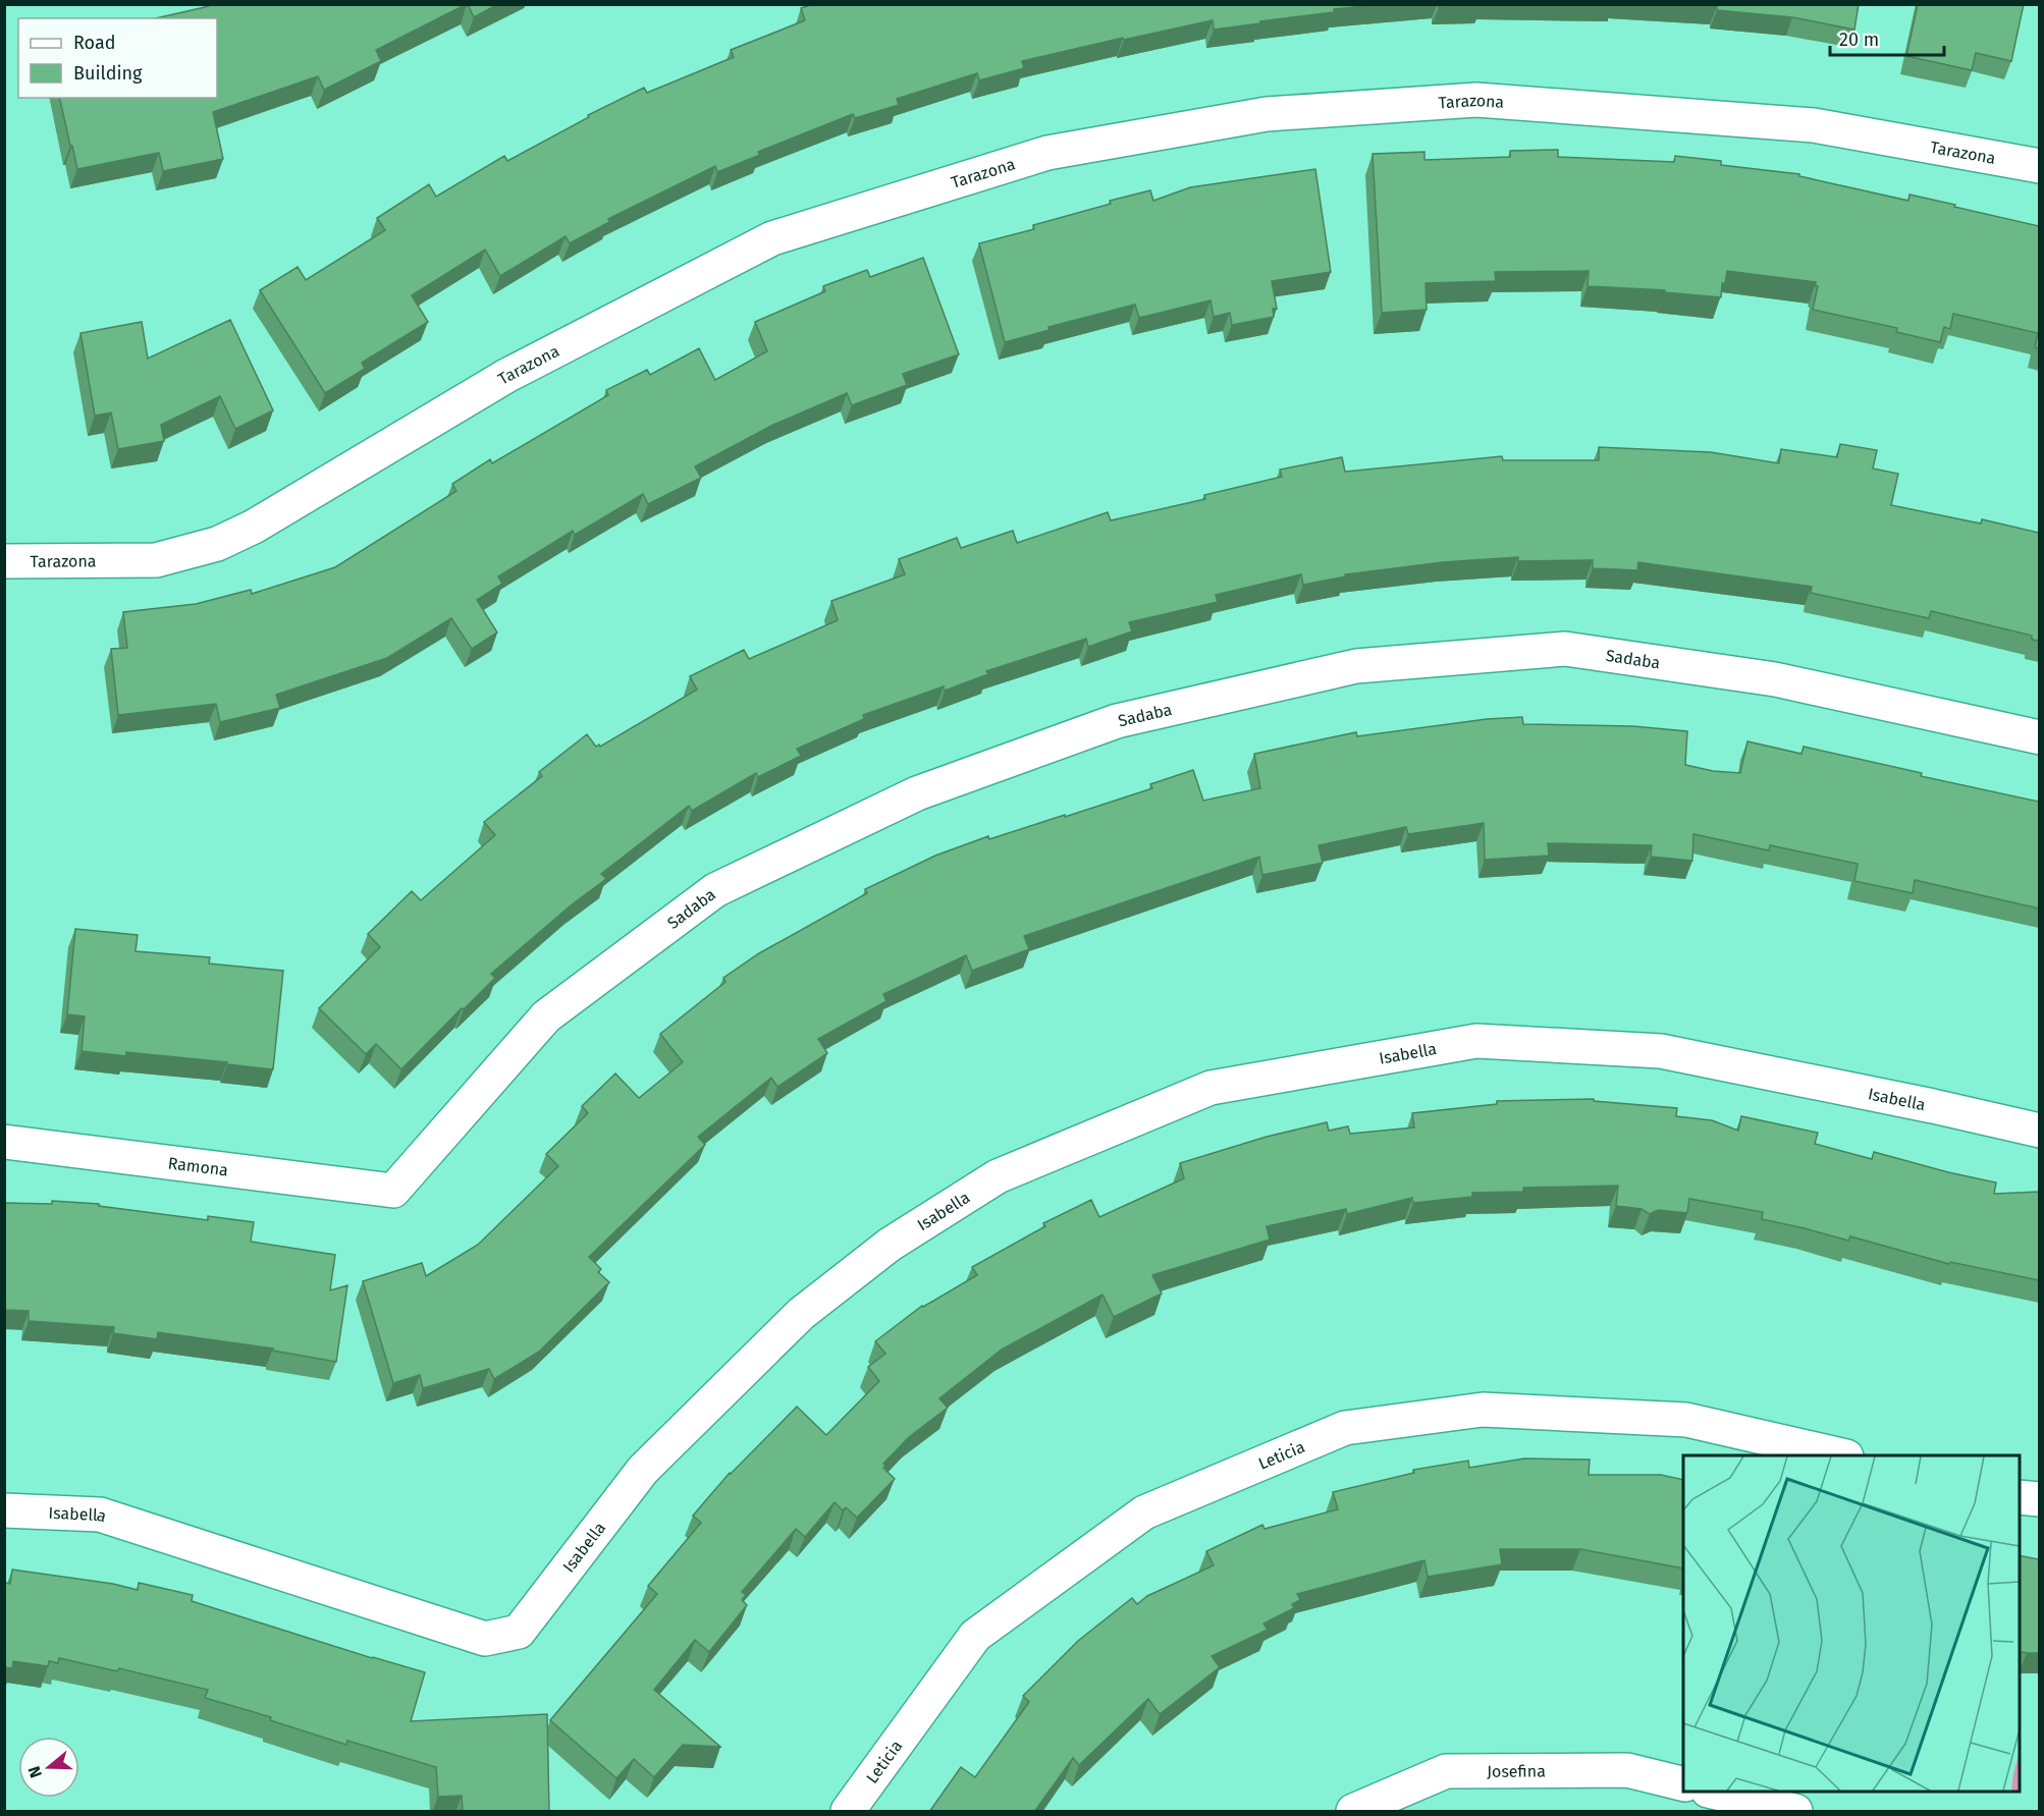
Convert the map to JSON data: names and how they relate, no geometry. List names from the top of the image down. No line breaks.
{"streets":{"street":["Tarazona","Sadaba","Isabella","Ramona","Leticia","Josefina"]},"crossings":[["Sadaba","Ramona"]],"legend":["Road","Building"],"scale_bar":"20 m","north":"left"}
